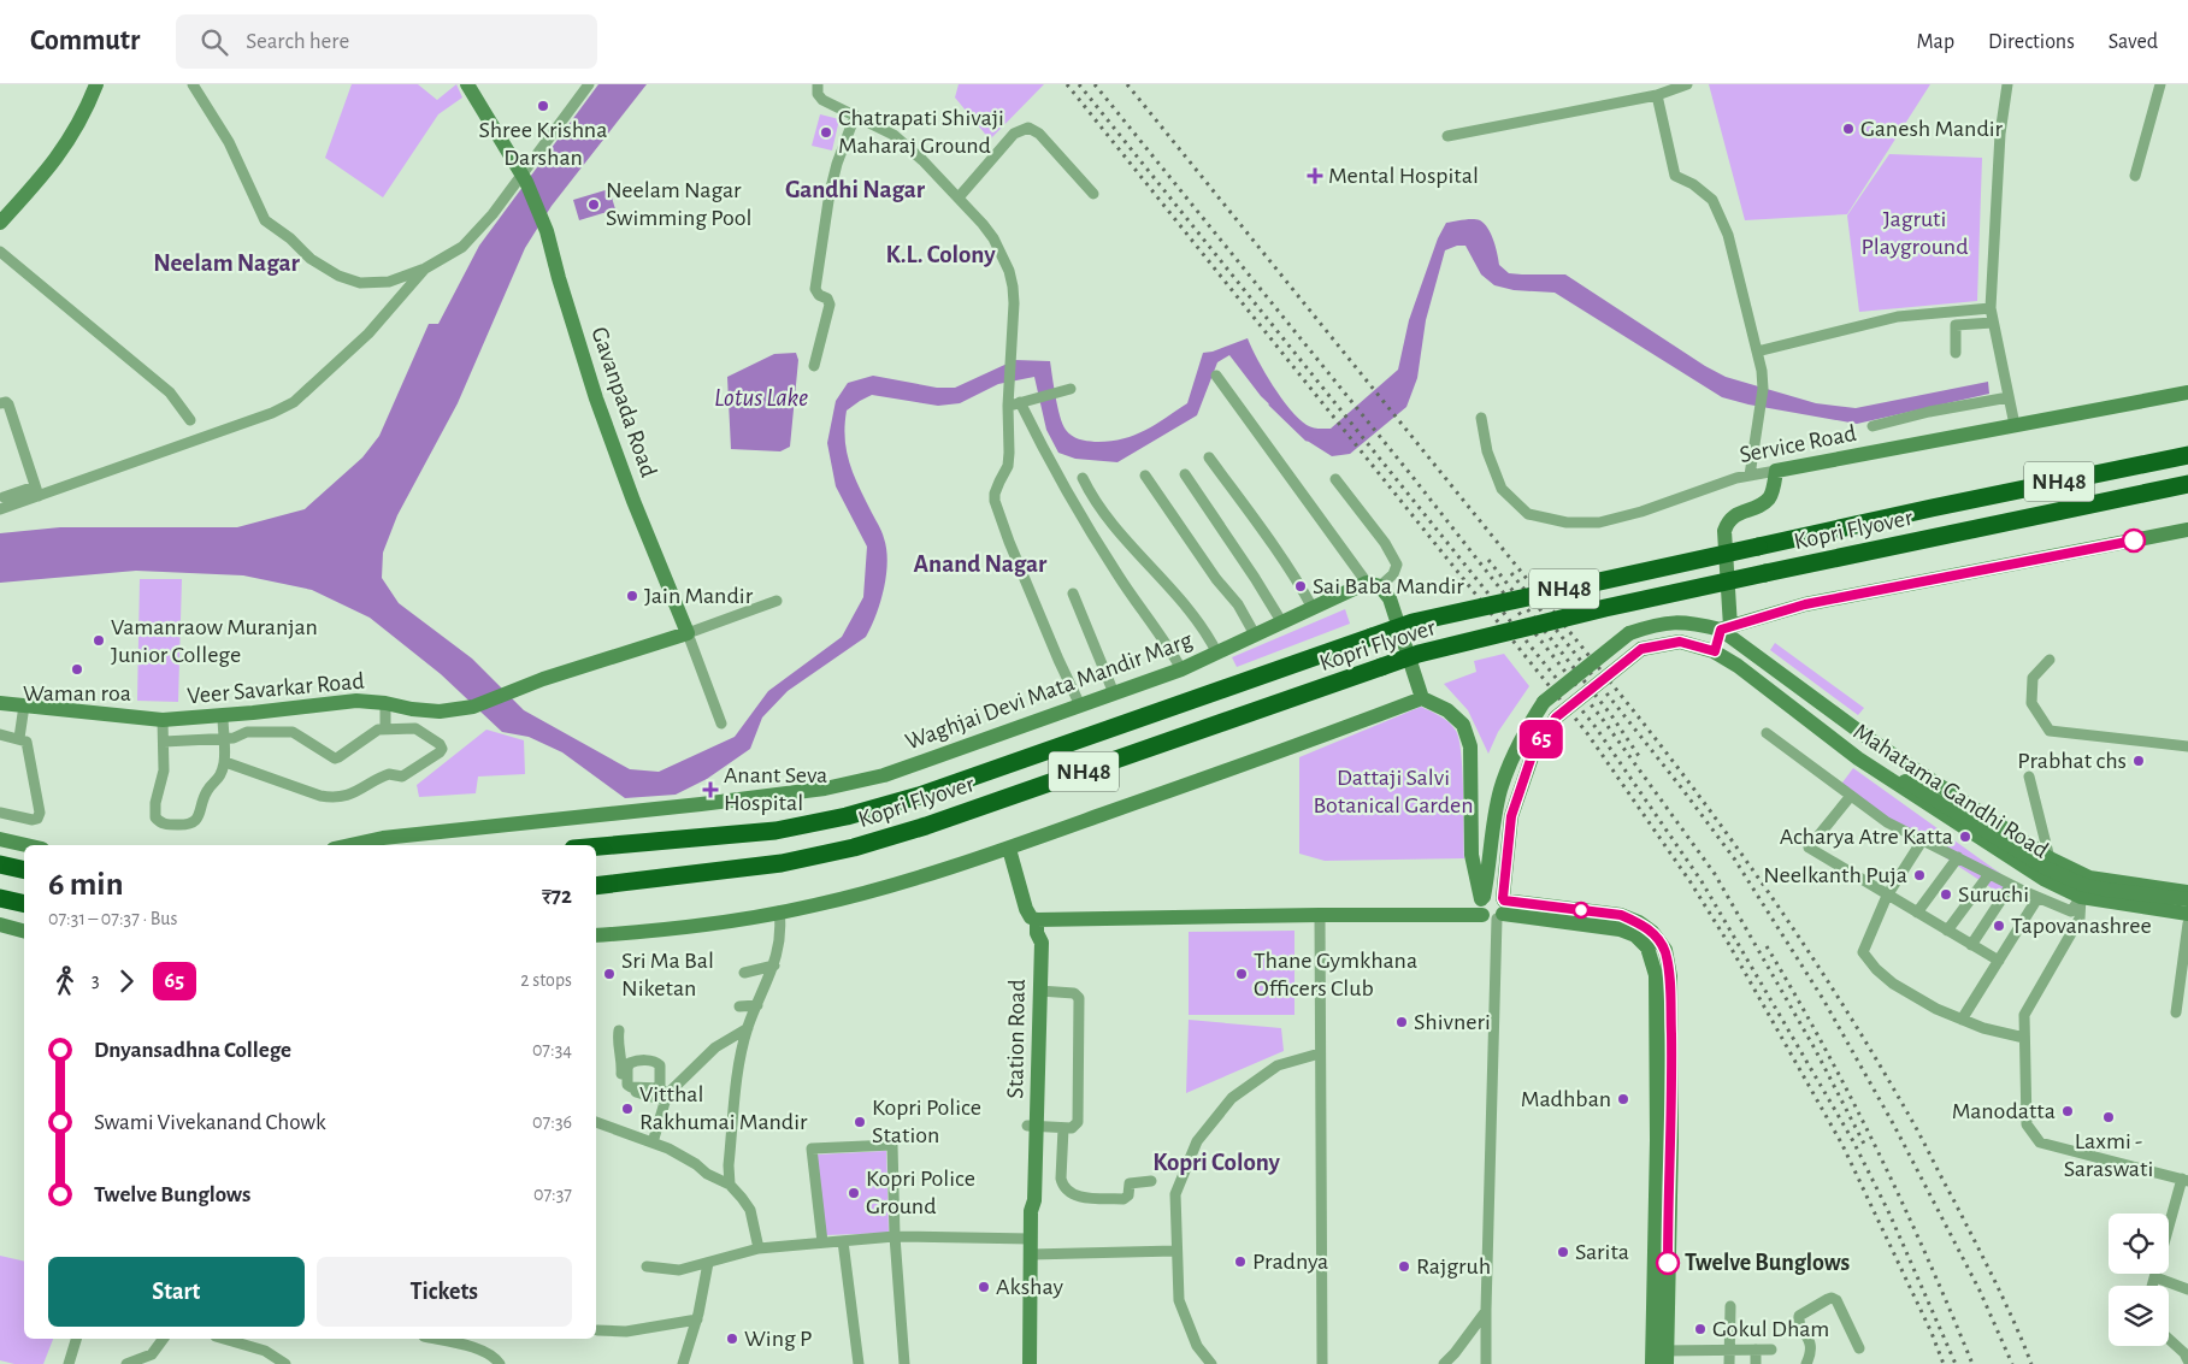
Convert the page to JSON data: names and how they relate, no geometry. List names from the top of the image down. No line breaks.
{"streets":{"highway":["NH48","Kopri Flyover"],"street":["Gavanpada Road","Service Road","Veer Savarkar Road","Waghjai Devi Mata Mandir Marg","Mahatama Gandhi Road","Station Road"]},"crossings":[["Gavanpada Road","Veer Savarkar Road"]],"districts":["Gandhi Nagar","K.L. Colony","Neelam Nagar","Anand Nagar","Kopri Colony"],"water":["Lotus Lake"],"parks":["Jagruti Playground","Dattaji Salvi Botanical Garden"],"places":{"other":["Shree Krishna Darshan","Ganesh Mandir","Chatrapati Shivaji Maharaj Ground","Neelam Nagar Swimming Pool","Sai Baba Mandir","Jain Mandir","Vamanraow Muranjan Junior College","Waman roa","Prabhat chs","Acharya Atre Katta","Neelkanth Puja","Suruchi","Tapovanashree","Sri Ma Bal Niketan","Thane Gymkhana Officers Club","Shivneri","Madhban","Vitthal Rakhumai Mandir","Manodatta","Laxmi - Saraswati","Kopri Police Station","Kopri Police Ground","Sarita","Pradnya","Twelve Bunglows","Rajgruh","Akshay","Gokul Dham","Wing P"],"health":["Mental Hospital","Anant Seva Hospital"]},"lines":["bus line 65"],"page":{"header":"Commutr","search":"Search here","nav":["Map","Directions","Saved"],"on_map":"65","heading":["6 min","07:31 – 07:37 · Bus","₹72"],"legs":["3","65","2 stops"],"list":[{"name":"Dnyansadhna College","value":"07:34"},{"name":"Swami Vivekanand Chowk","value":"07:36"},{"name":"Twelve Bunglows","value":"07:37"}],"buttons":["Start","Tickets"]}}
